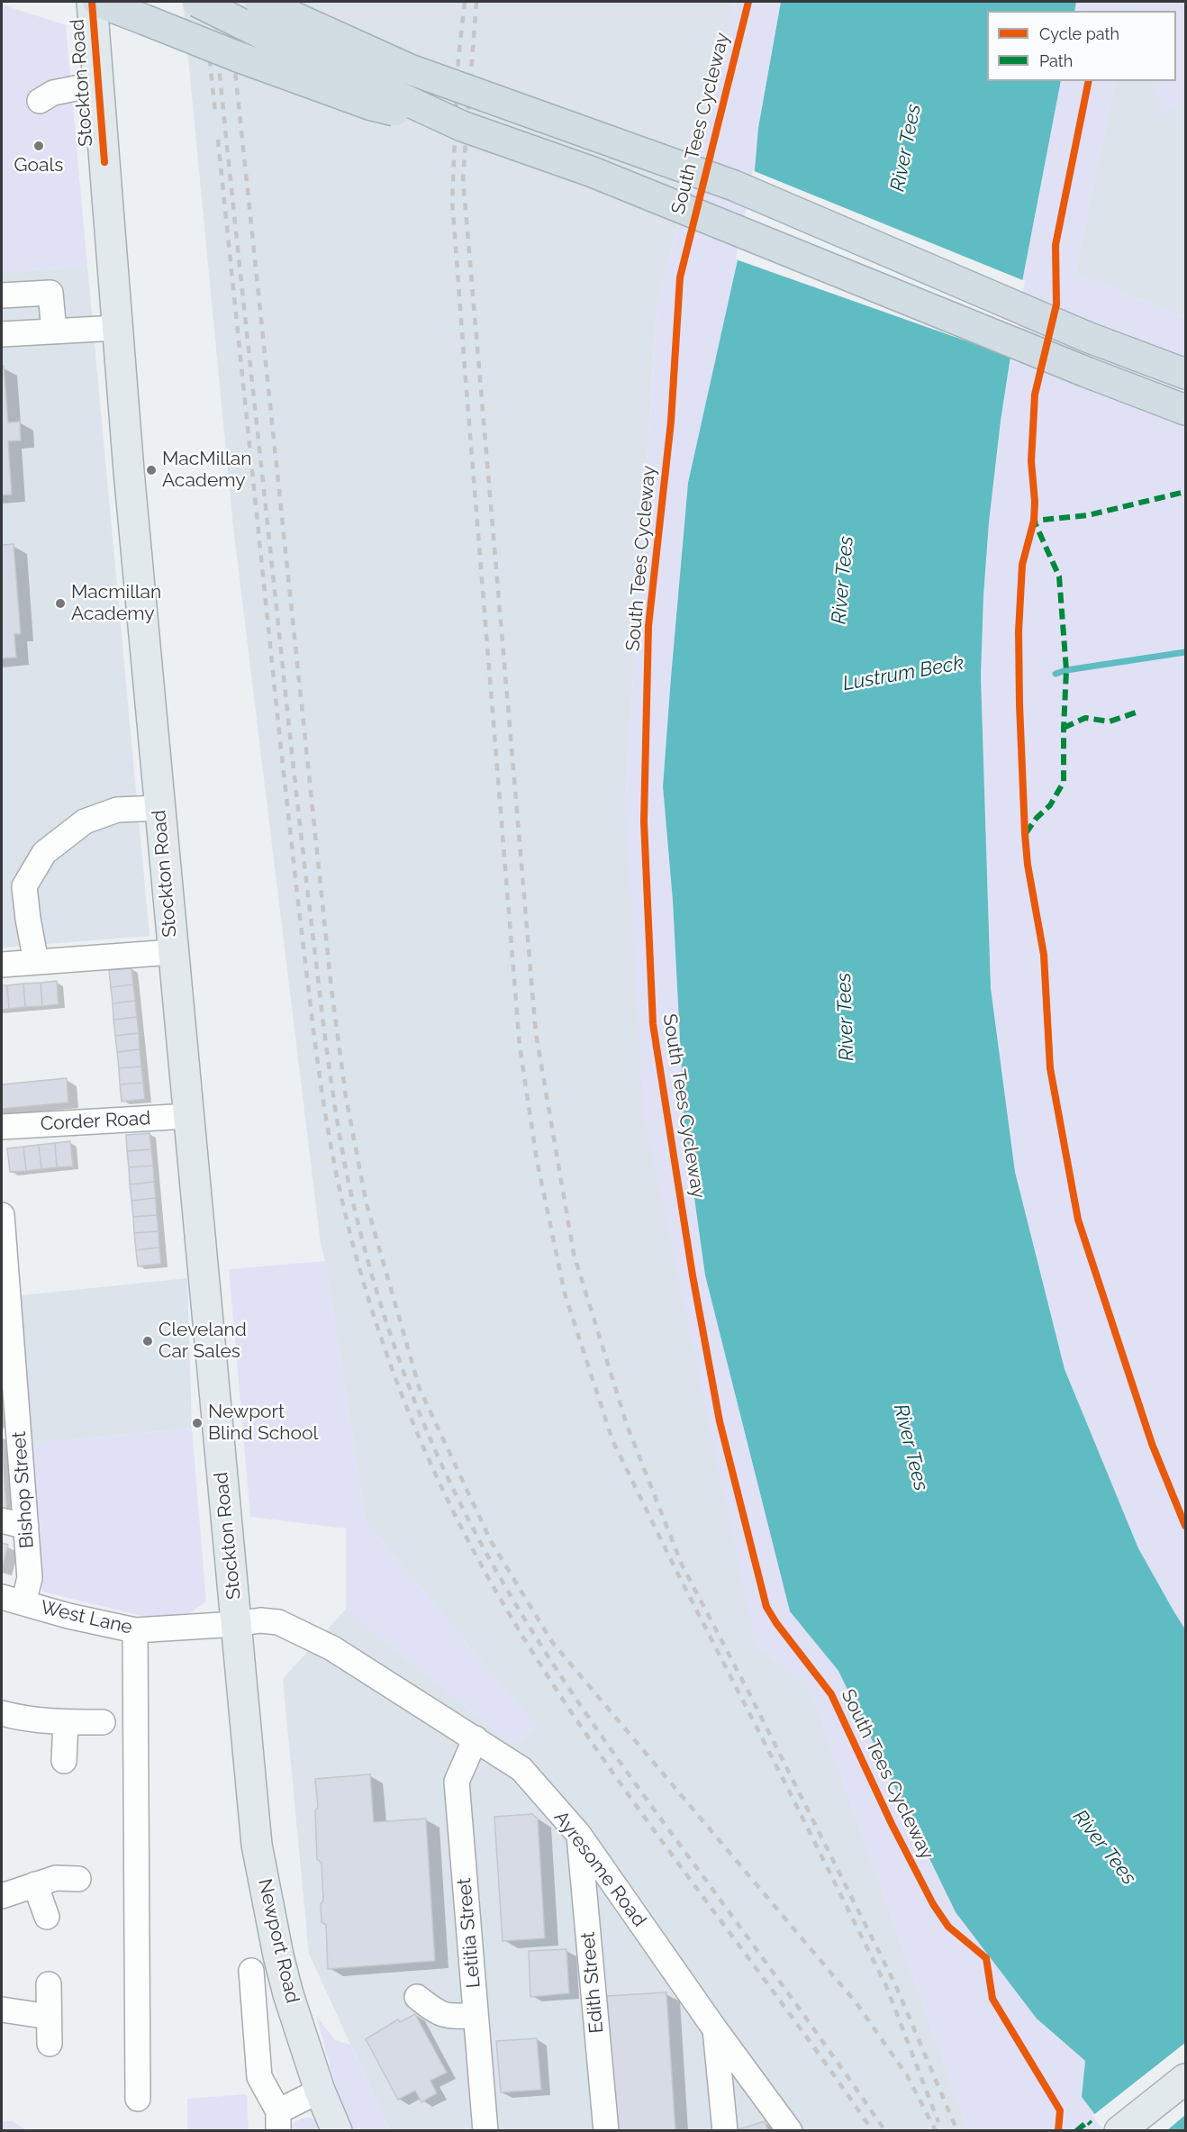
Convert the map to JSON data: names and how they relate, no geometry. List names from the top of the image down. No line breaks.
{"streets":{"main road":["Stockton Road","Newport Road"],"street":["Corder Road","Bishop Street","West Lane","Ayresome Road","Letitia Street","Edith Street"],"cycle path":["South Tees Cycleway"]},"crossings":[["Stockton Road","Corder Road"],["Stockton Road","West Lane"],["Stockton Road","Ayresome Road"],["Stockton Road","Newport Road"],["Bishop Street","West Lane"],["West Lane","Ayresome Road"],["Ayresome Road","Letitia Street"],["Ayresome Road","Edith Street"]],"water":["River Tees","Lustrum Beck"],"places":["Goals","MacMillan Academy","Macmillan Academy","Cleveland Car Sales","Newport Blind School"],"legend":["Cycle path","Path"]}
